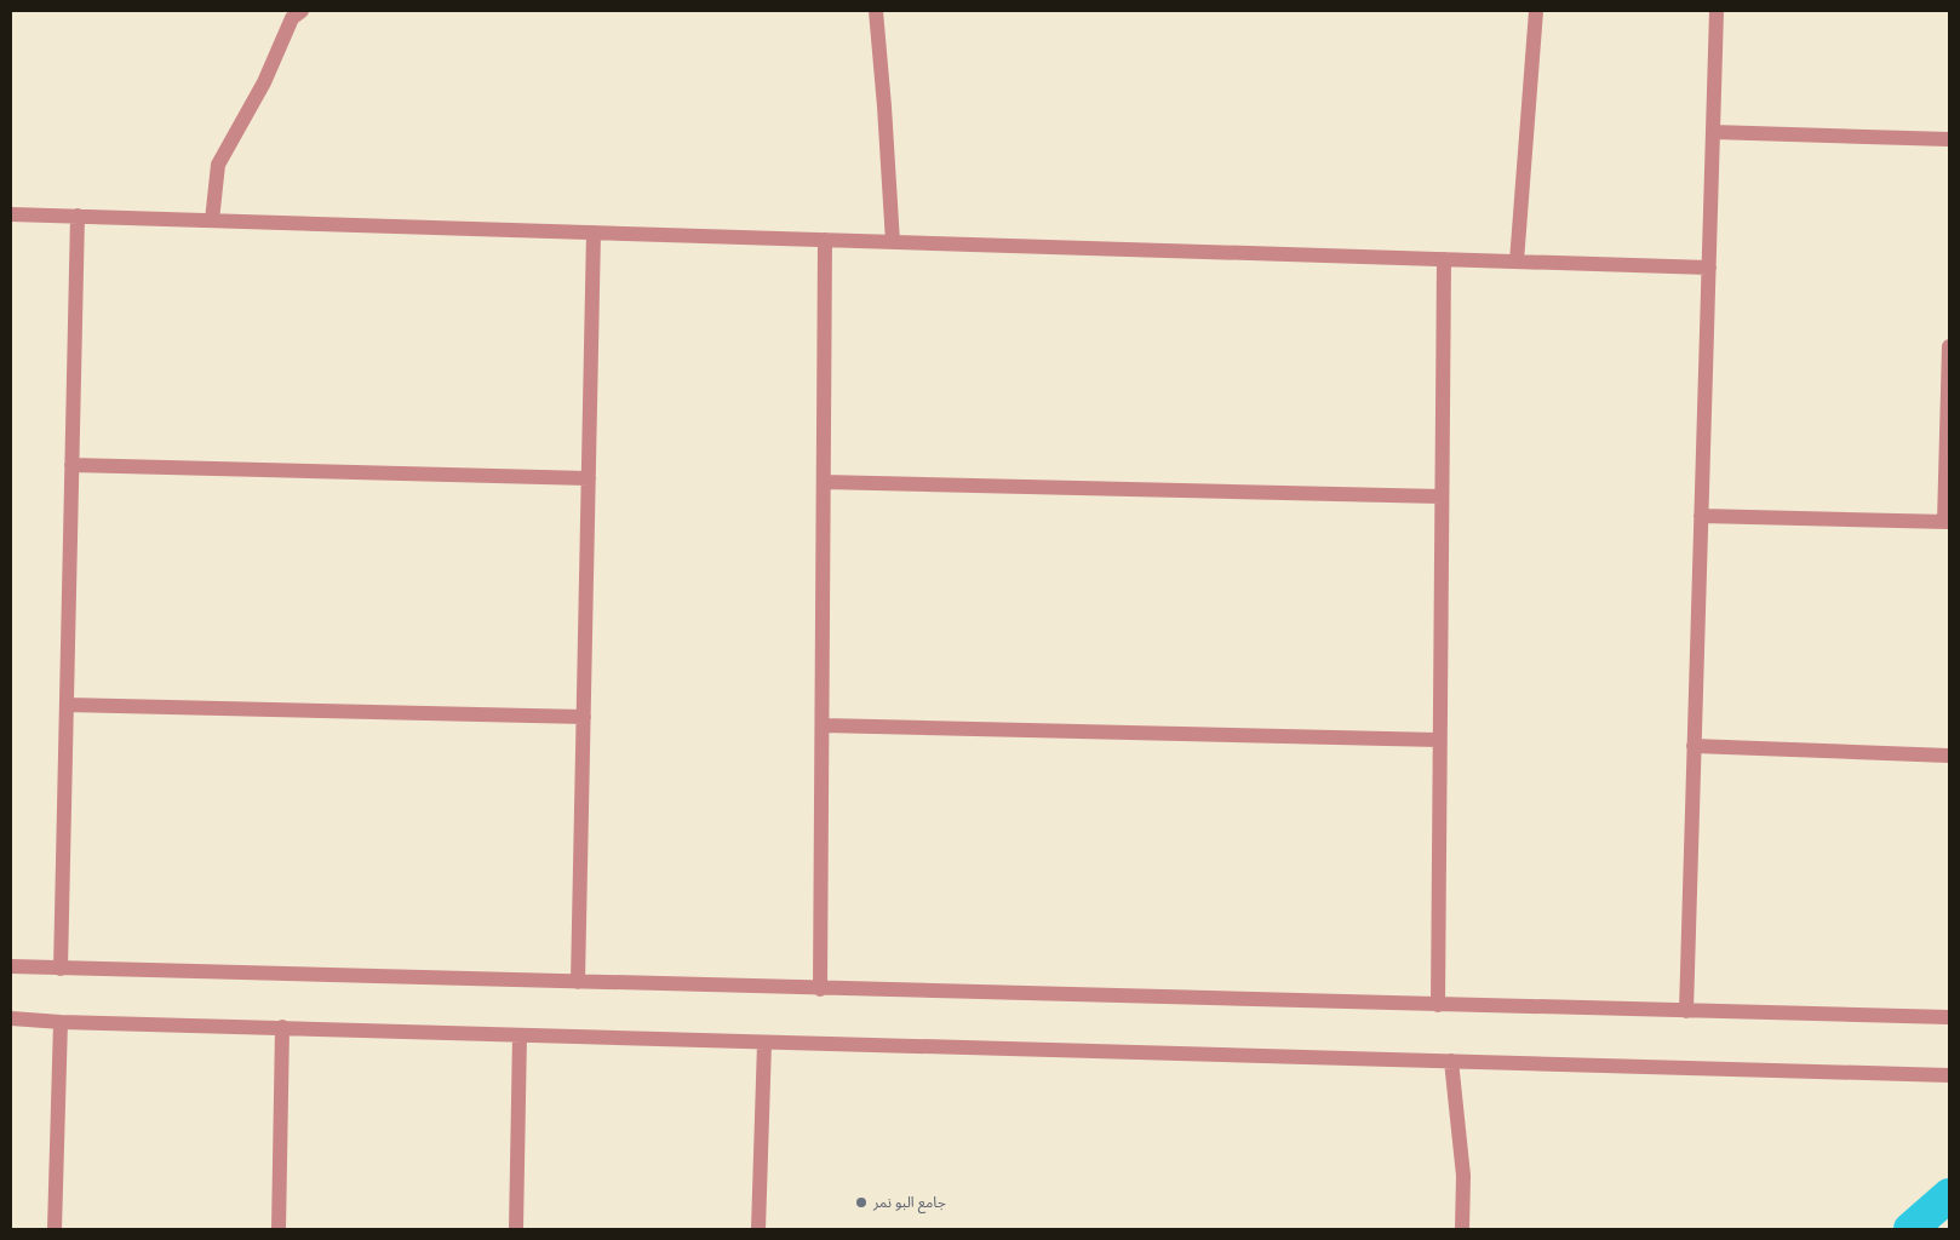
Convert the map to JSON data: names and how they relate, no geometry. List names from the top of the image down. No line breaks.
{"places":["جامع البو نمر"]}
